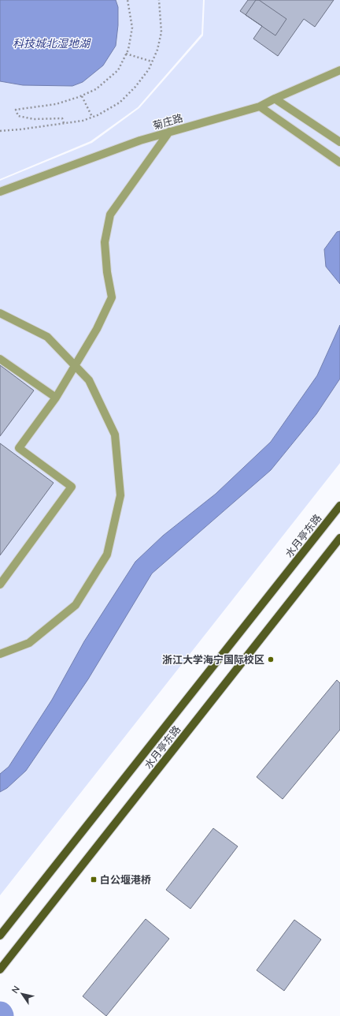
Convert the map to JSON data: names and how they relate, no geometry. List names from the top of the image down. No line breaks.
{"streets":{"main road":["水月亭东路"],"street":["菊庄路"]},"water":["科技城北湿地湖"],"places":{"other":["浙江大学海宁国际校区"],"transit":["白公堰港桥"]},"north":"top left"}
